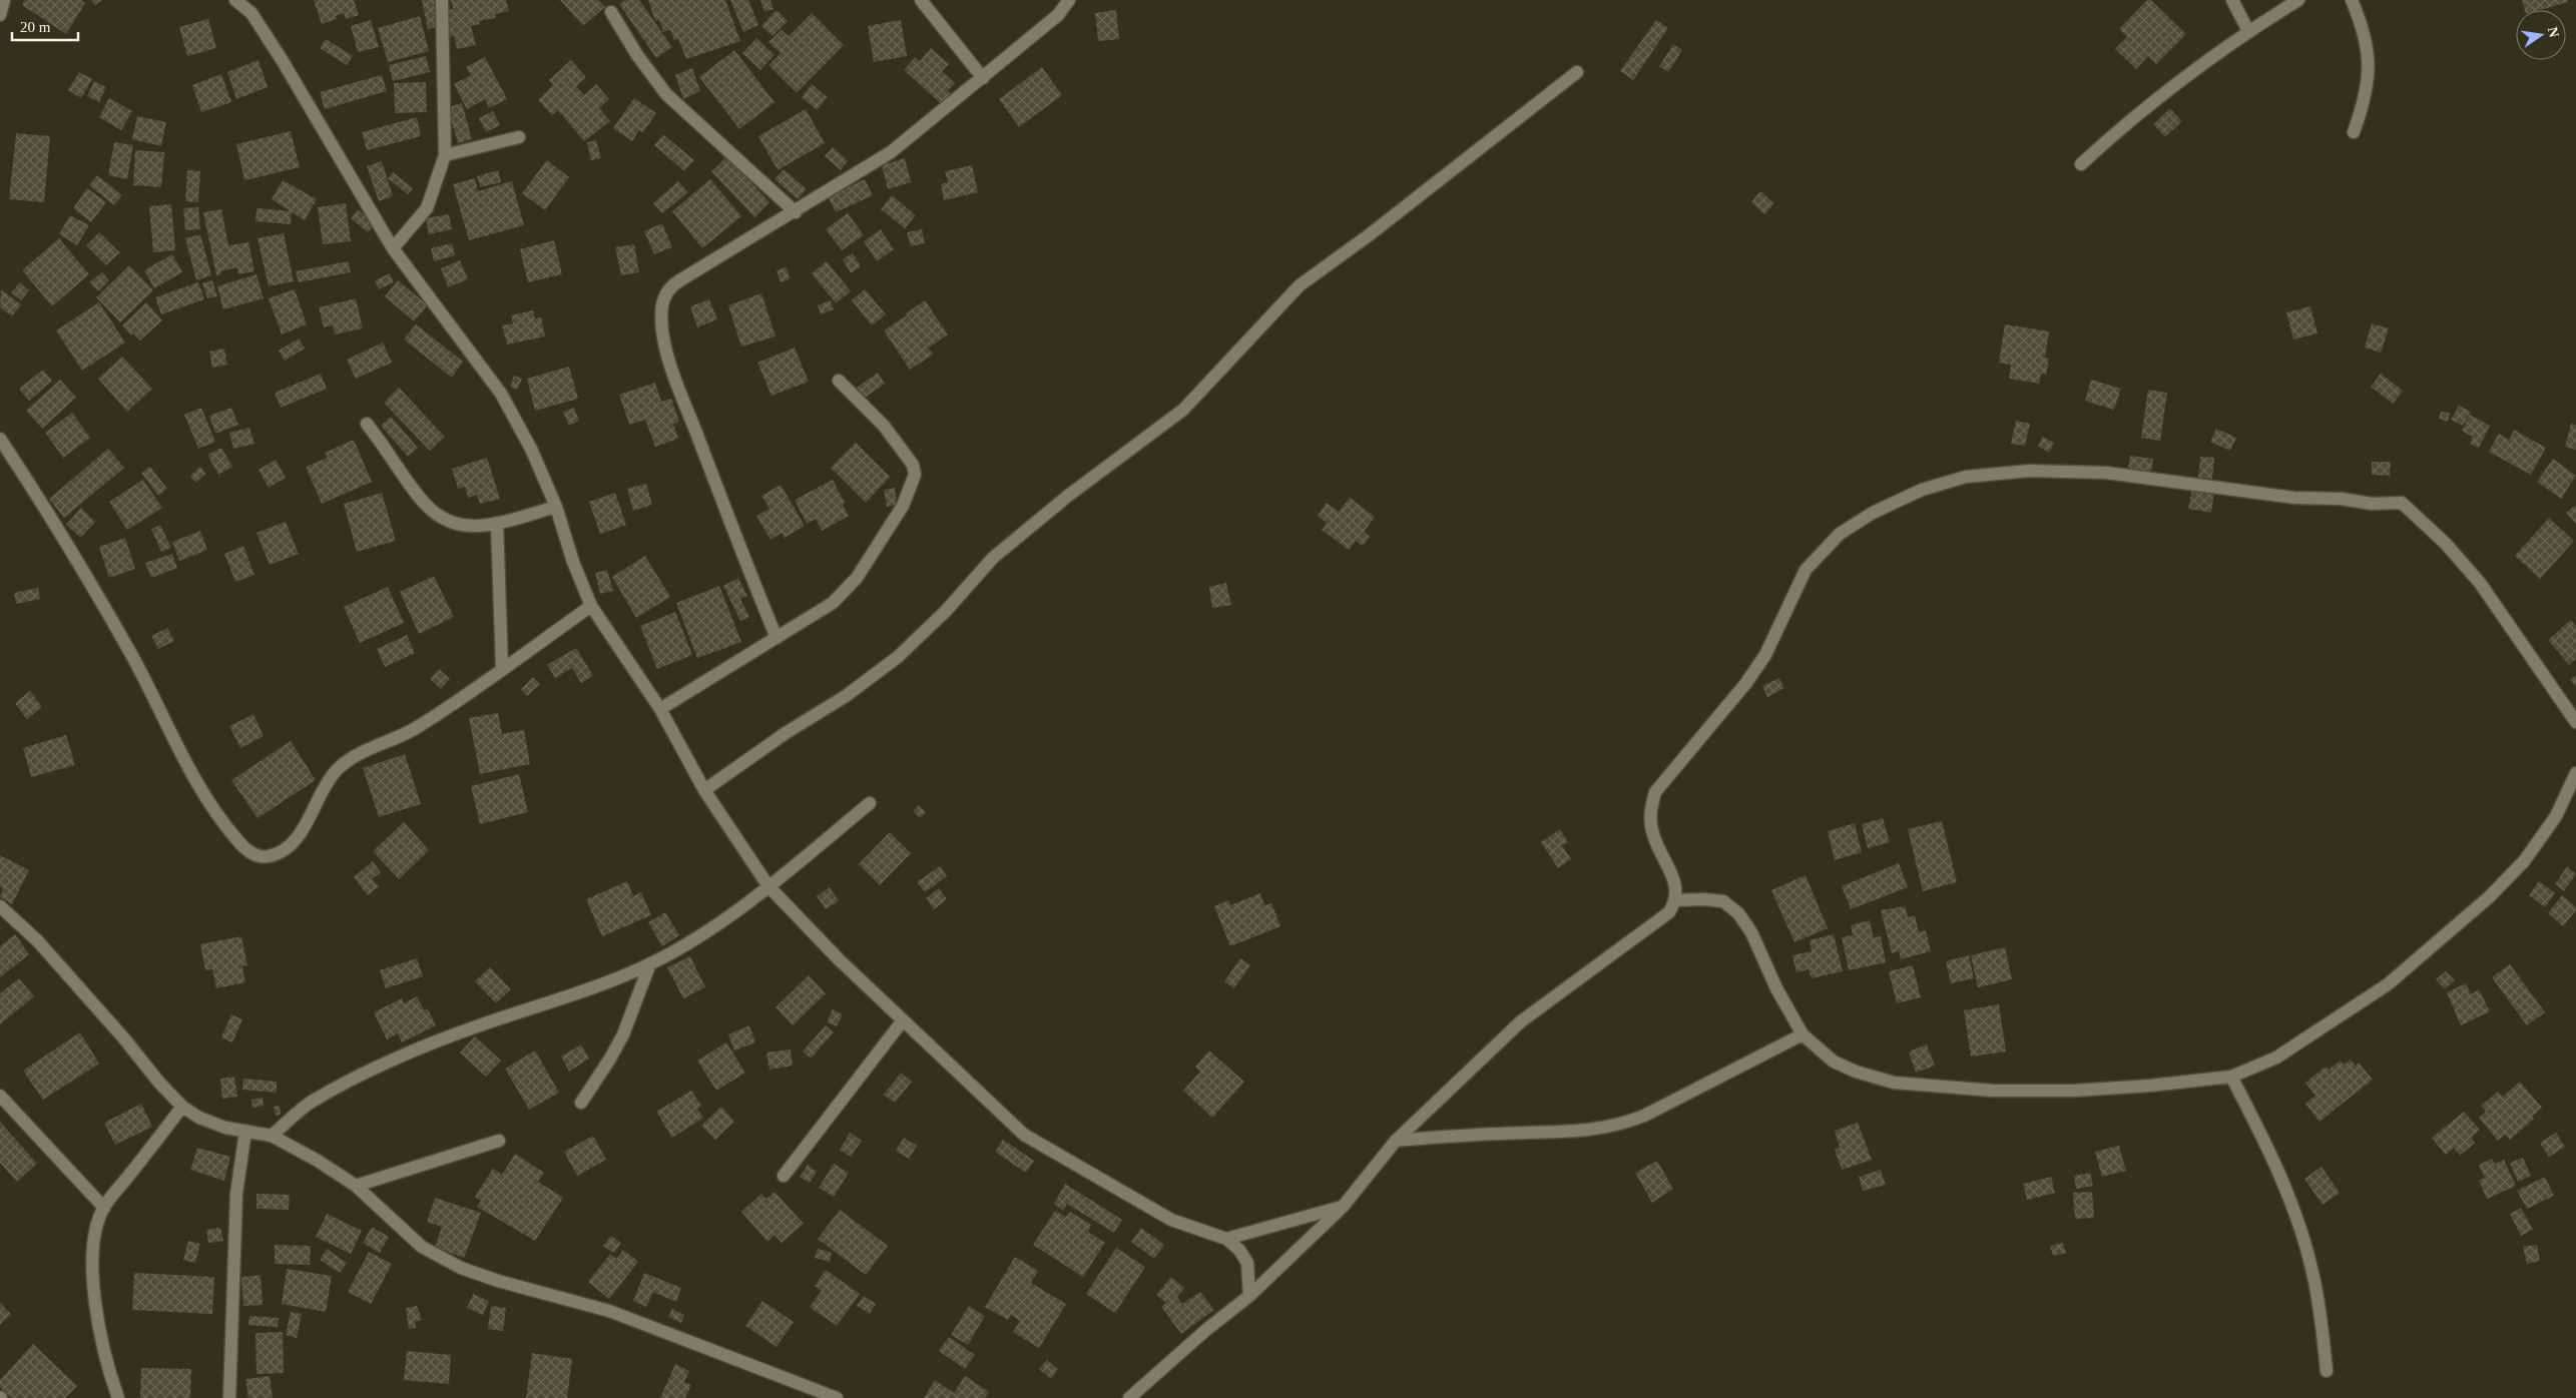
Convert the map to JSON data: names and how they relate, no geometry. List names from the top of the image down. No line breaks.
{"scale_bar":"20 m","north":"right"}
